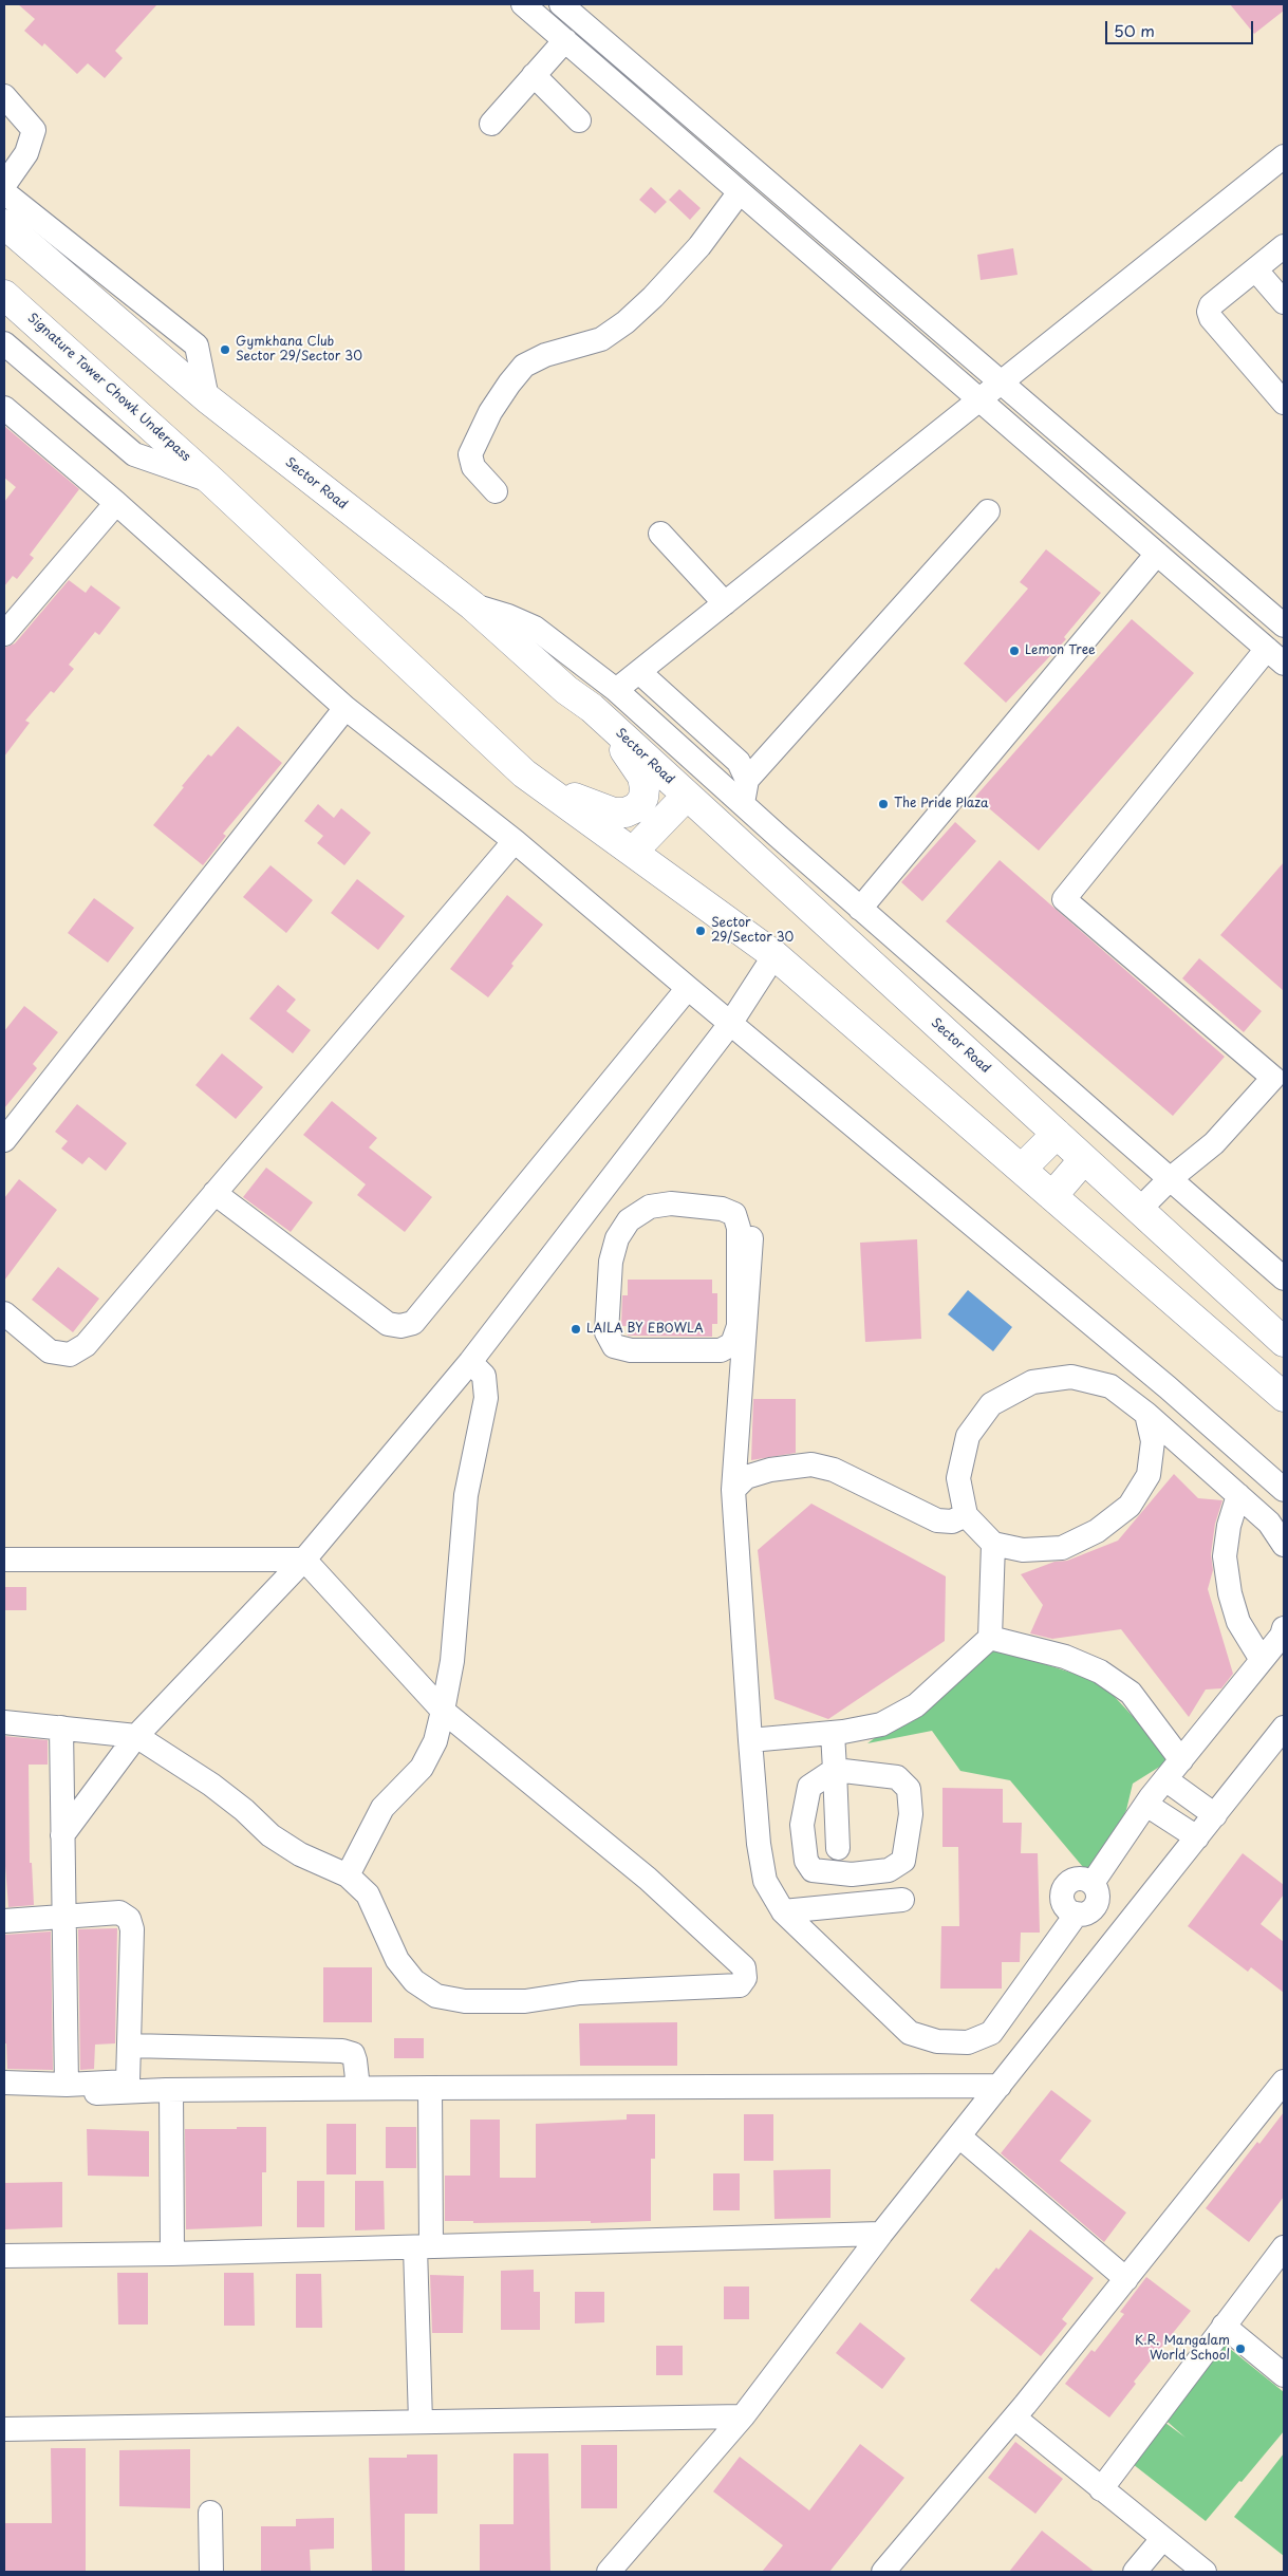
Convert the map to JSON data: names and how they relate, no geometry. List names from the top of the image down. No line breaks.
{"streets":{"main road":["Signature Tower Chowk Underpass","Sector Road"]},"places":["Gymkhana Club Sector 29/Sector 30","Lemon Tree","The Pride Plaza","Sector 29/Sector 30","LAILA BY EBOWLA","K.R. Mangalam World School"],"scale_bar":"50 m"}
